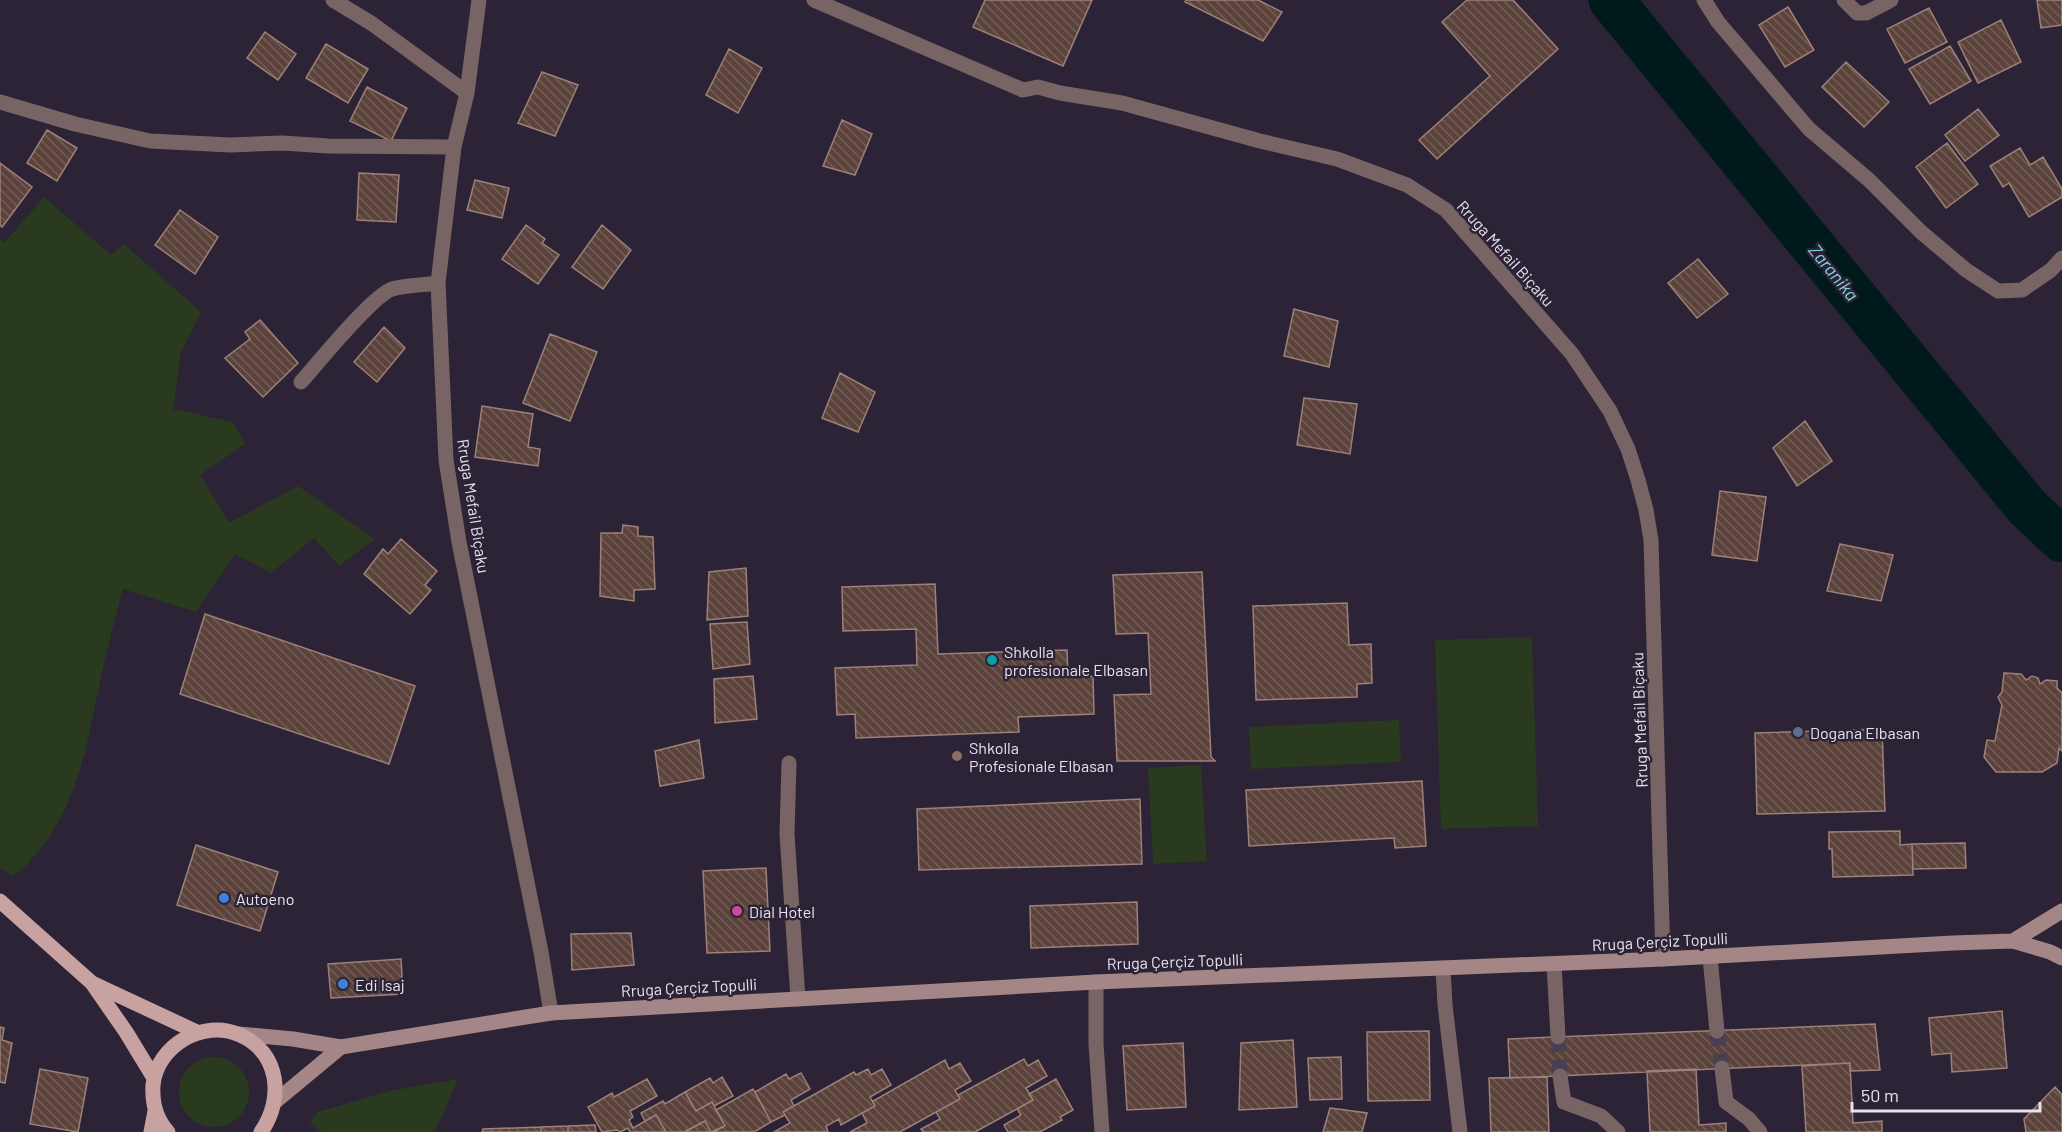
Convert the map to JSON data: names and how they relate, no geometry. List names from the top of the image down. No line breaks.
{"streets":{"main road":["Rruga Çerçiz Topulli"],"street":["Rruga Mefail Biçaku"]},"crossings":[["Rruga Mefail Biçaku","Rruga Çerçiz Topulli"]],"water":["Zaranika"],"places":["Shkolla profesionale Elbasan","Dogana Elbasan","Shkolla Profesionale Elbasan","Autoeno","Dial Hotel","Edi Isaj"],"scale_bar":"50 m"}
